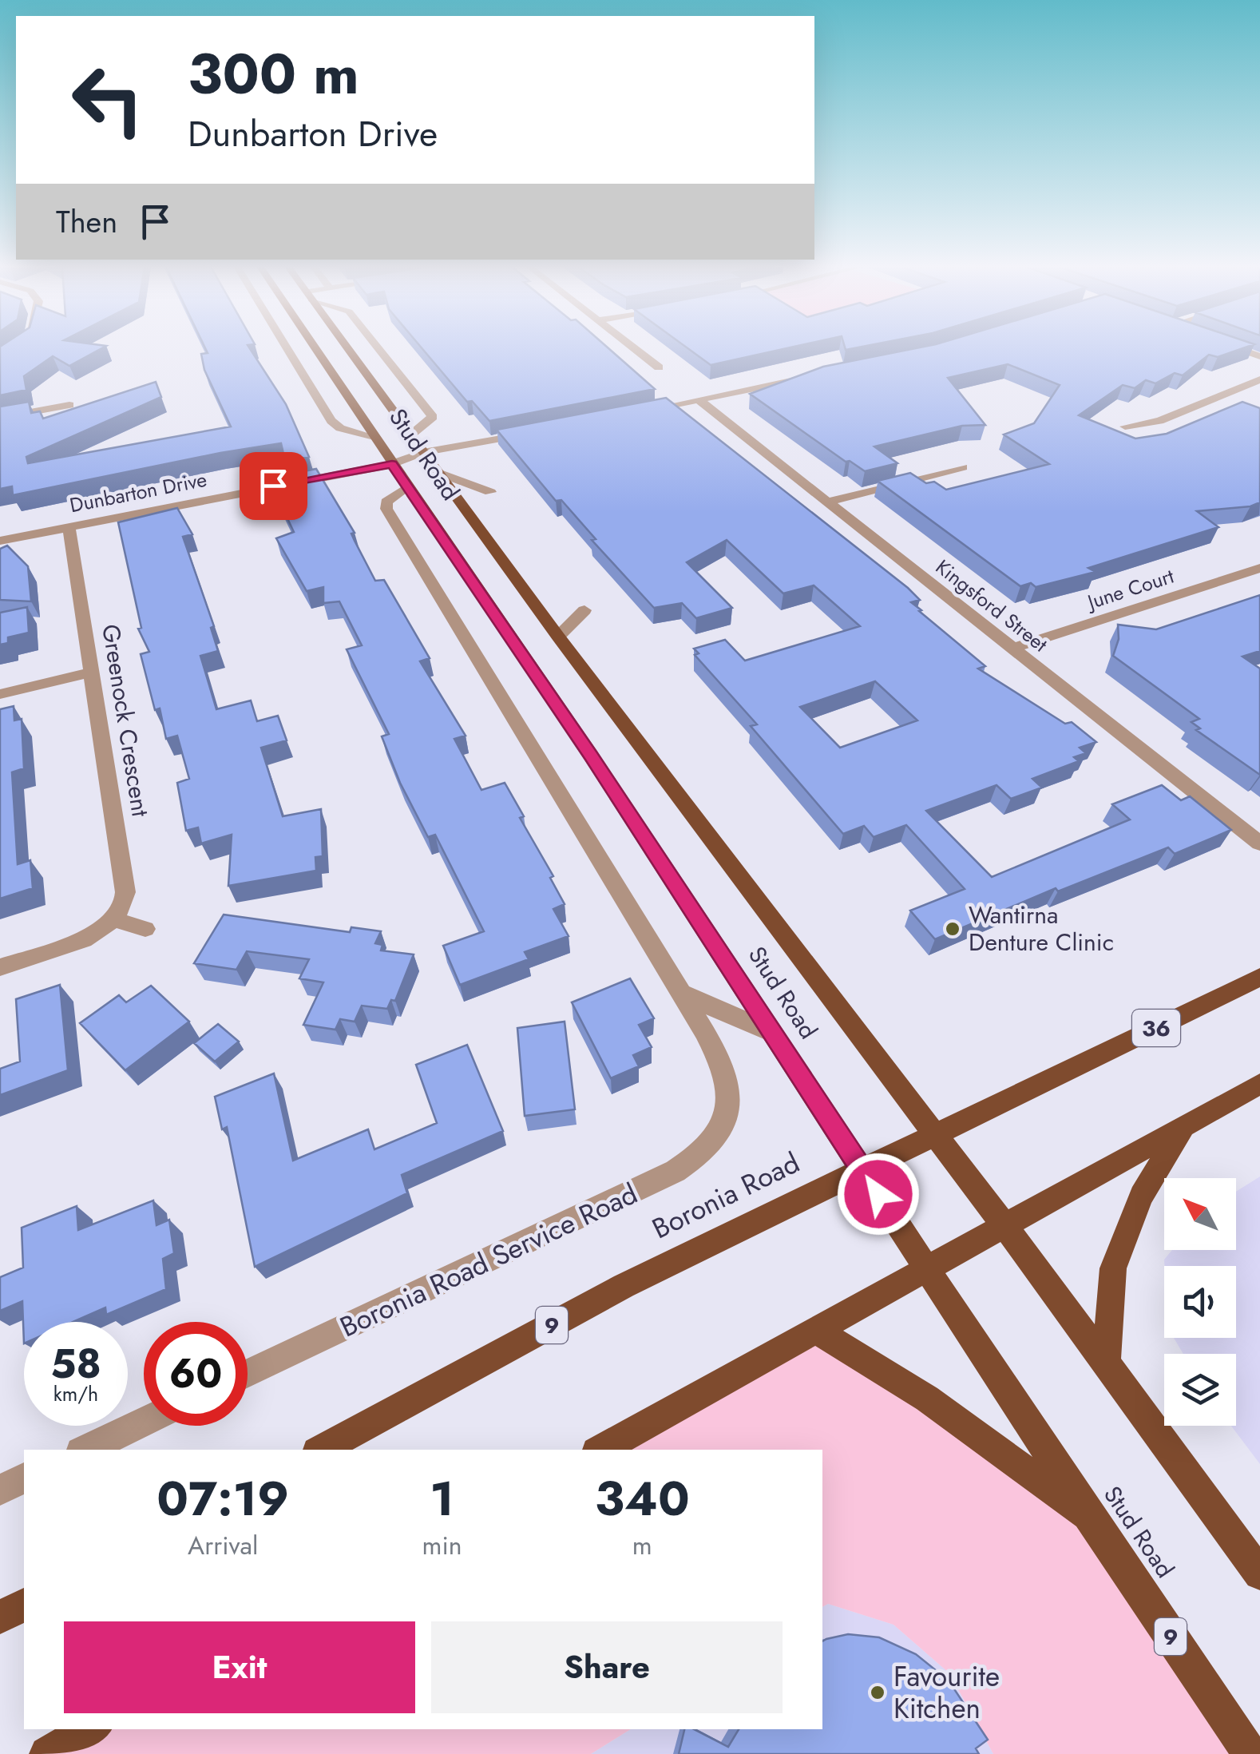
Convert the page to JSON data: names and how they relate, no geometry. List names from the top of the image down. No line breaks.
{"streets":{"main road":["Stud Road","36","Boronia Road","9"],"street":["Dunbarton Drive","June Court","Kingsford Street","Greenock Crescent","Boronia Road Service Road"]},"crossings":[["Stud Road","Dunbarton Drive"],["Stud Road","Boronia Road"],["Dunbarton Drive","Greenock Crescent"],["June Court","Kingsford Street"]],"places":["Wantirna Denture Clinic","Favourite Kitchen"],"north":"top left","page":{"turn":["300 m","Dunbarton Drive"],"then":"Then","speed":"58 km/h","limit":"60","eta":["07:19","Arrival","1","min","340","m"],"buttons":["Exit","Share"]}}
